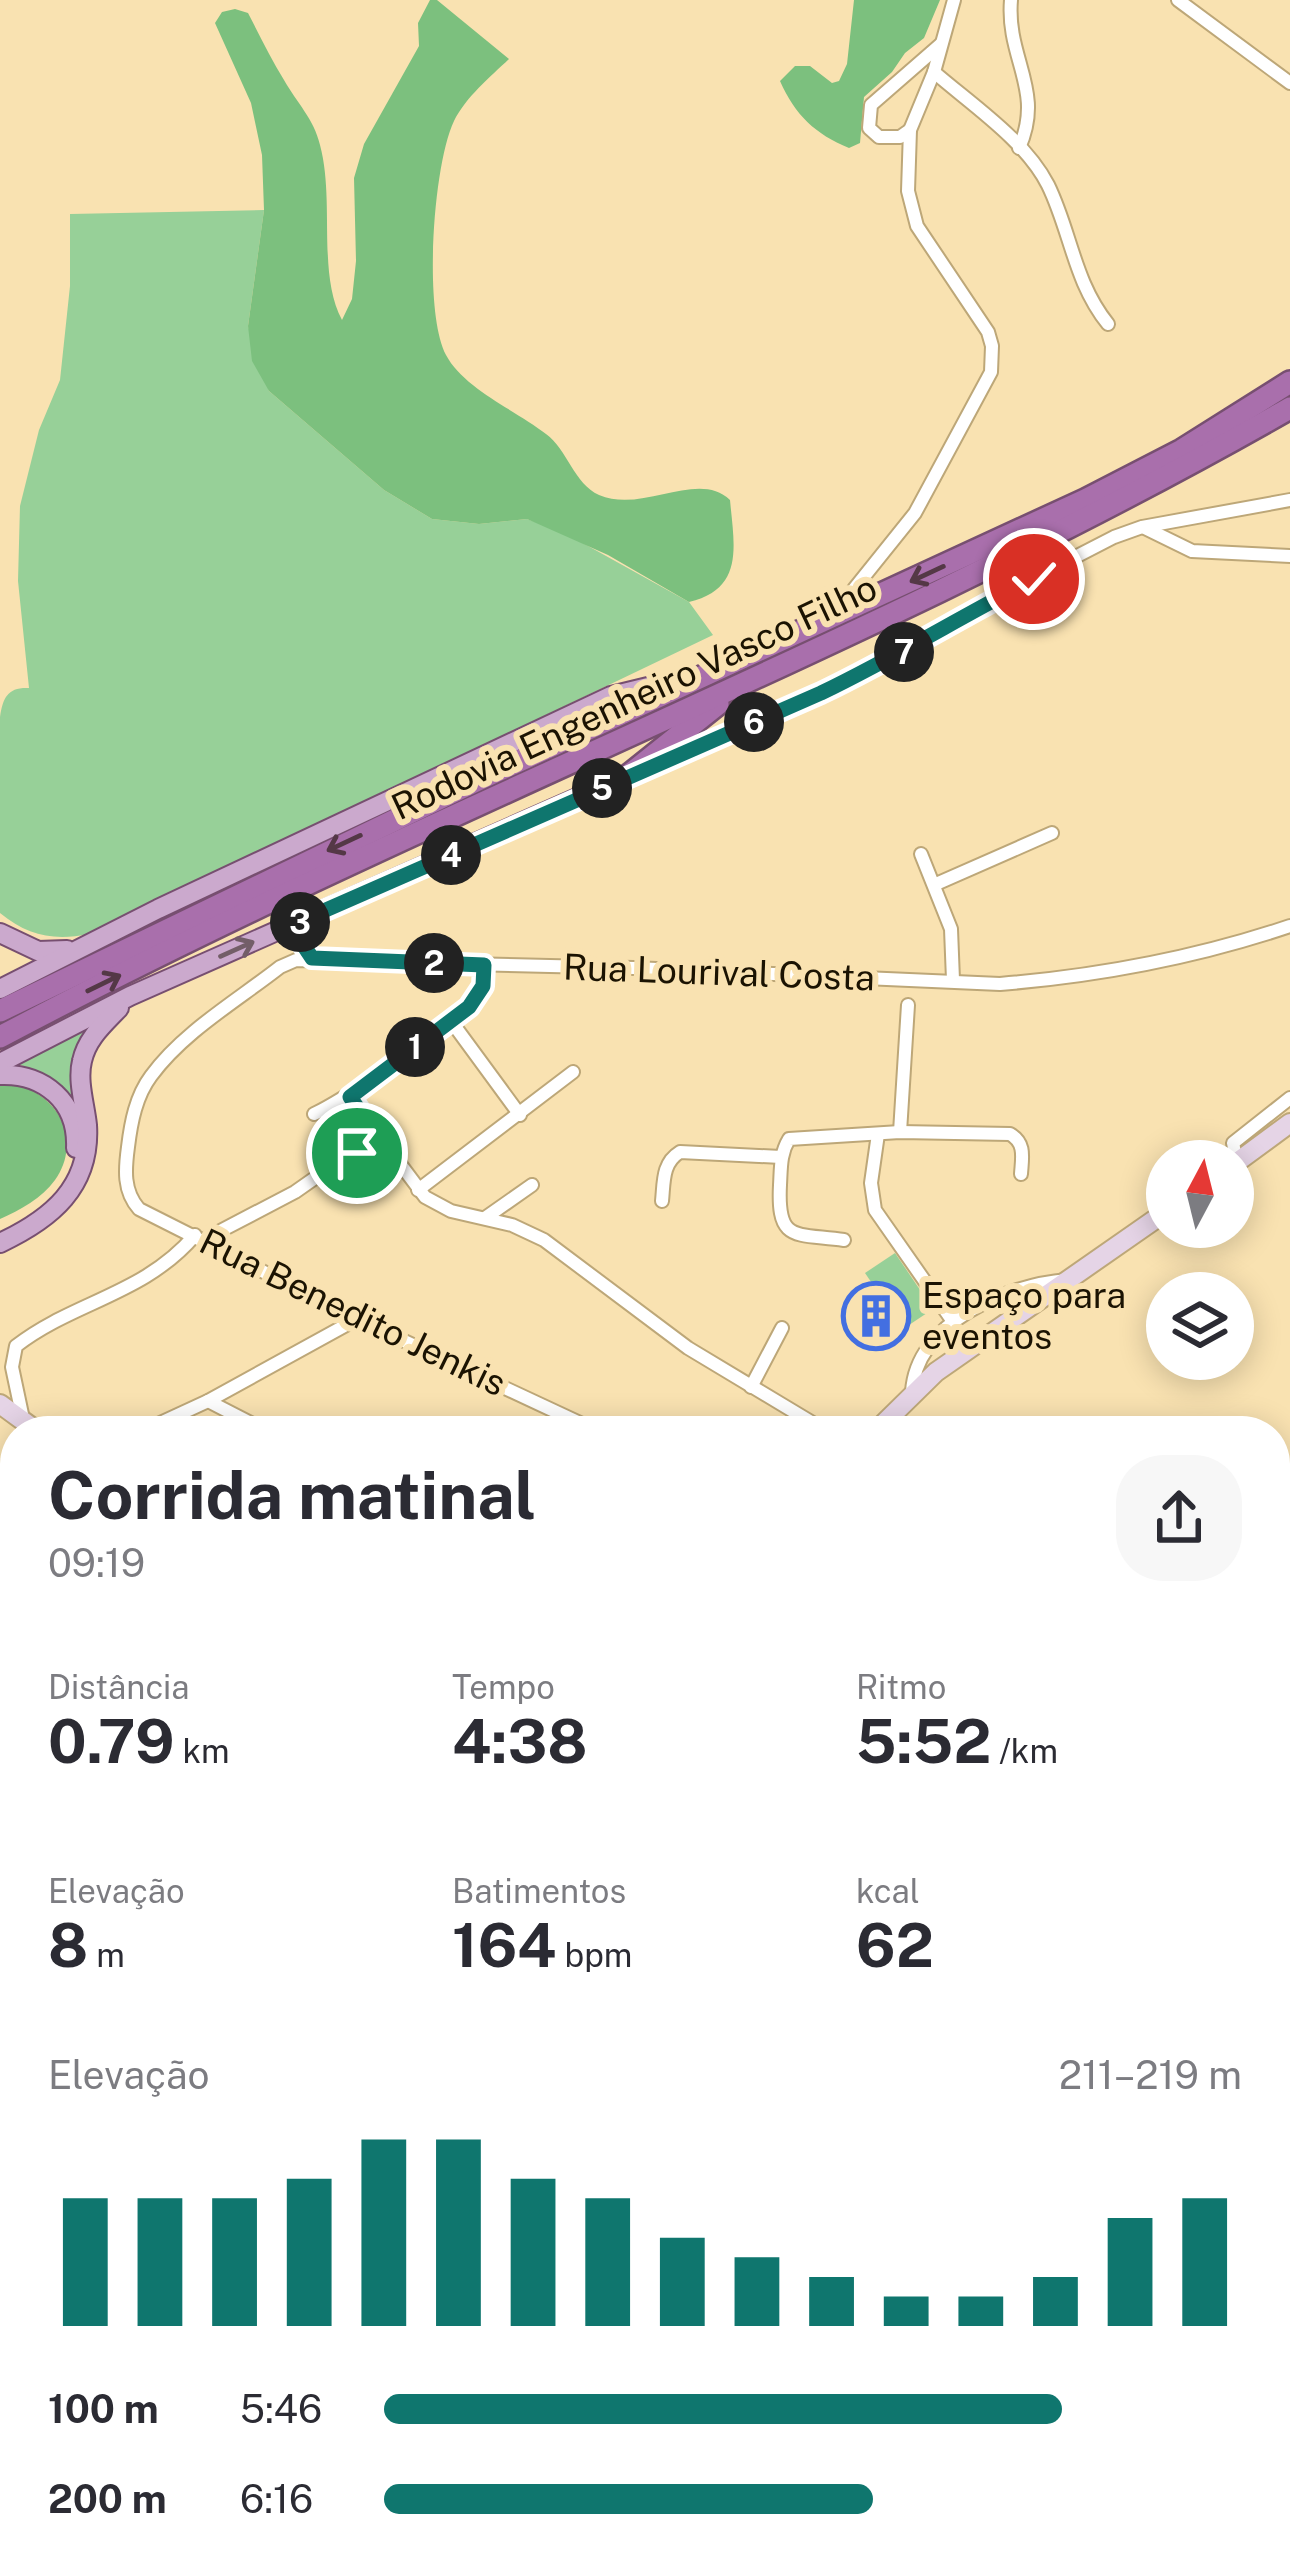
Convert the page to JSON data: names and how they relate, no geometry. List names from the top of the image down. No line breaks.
{"streets":{"highway":["Rodovia Engenheiro Vasco Filho"],"street":["Rua Lourival Costa","Rua Benedito Jenkis"]},"crossings":[["Rua Lourival Costa","Rua Benedito Jenkis"]],"places":{"building":["Espaço para eventos"]},"north":"top","page":{"pins":["7","6","5","4","3","2","1"],"heading":["Corrida matinal","09:19"],"stats":[["Distância","0.79 km"],["Tempo","4:38"],["Ritmo","5:52 /km"],["Elevação","8 m"],["Batimentos","164 bpm"],["kcal","62"]],"chart":["Elevação","211–219 m"],"list":[{"name":"100 m","note":"5:46"},{"name":"200 m","note":"6:16"}]}}
